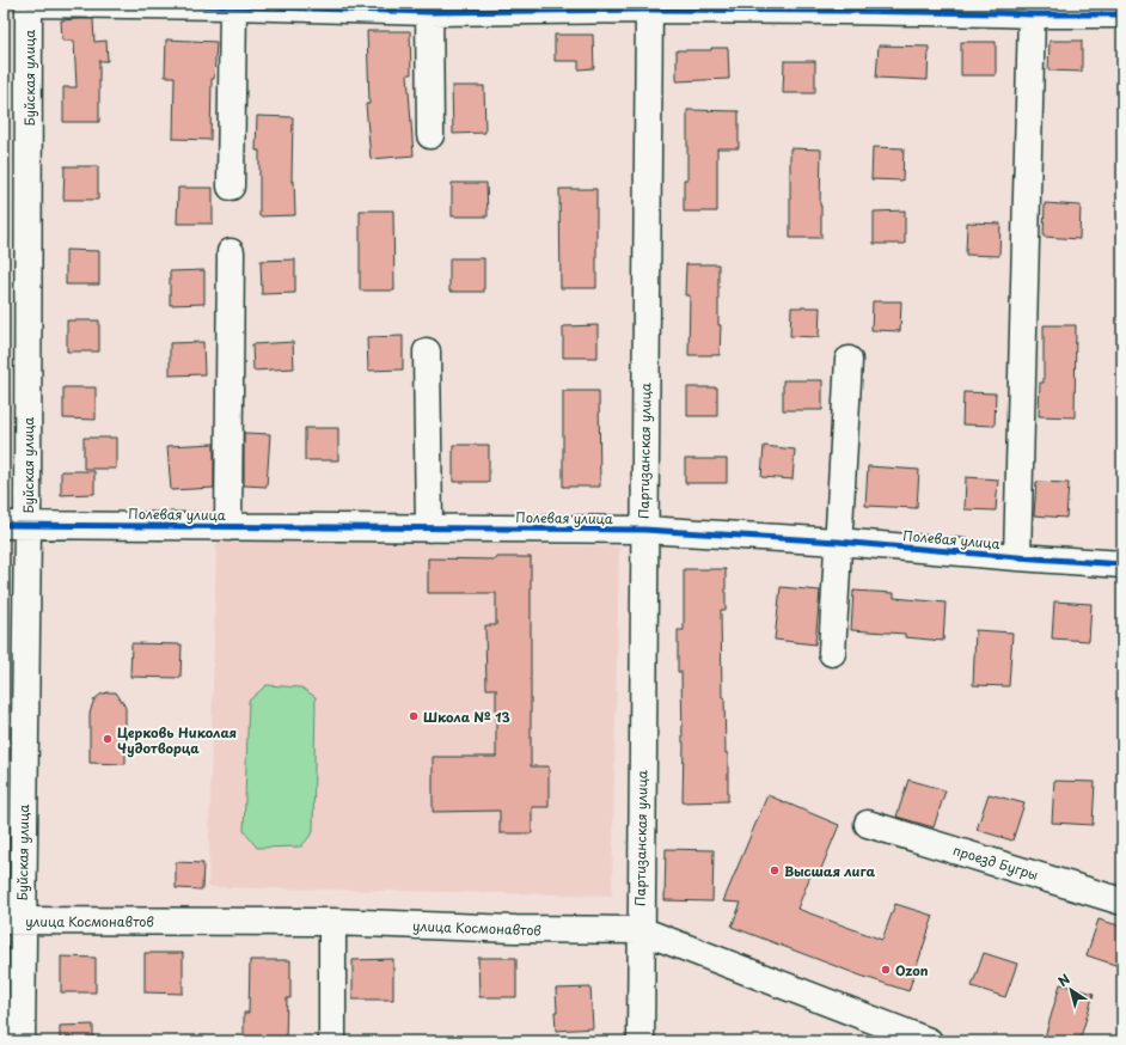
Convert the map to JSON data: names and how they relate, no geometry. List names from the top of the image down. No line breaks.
{"streets":{"street":["Буйская улица","Партизанская улица","Полевая улица","проезд Бугры","улица Космонавтов"]},"crossings":[["Буйская улица","Полевая улица"],["Буйская улица","улица Космонавтов"],["Партизанская улица","Полевая улица"],["Партизанская улица","улица Космонавтов"]],"places":["Школа № 13","Церковь Николая Чудотворца","Высшая лига","Ozon"],"north":"top left"}
